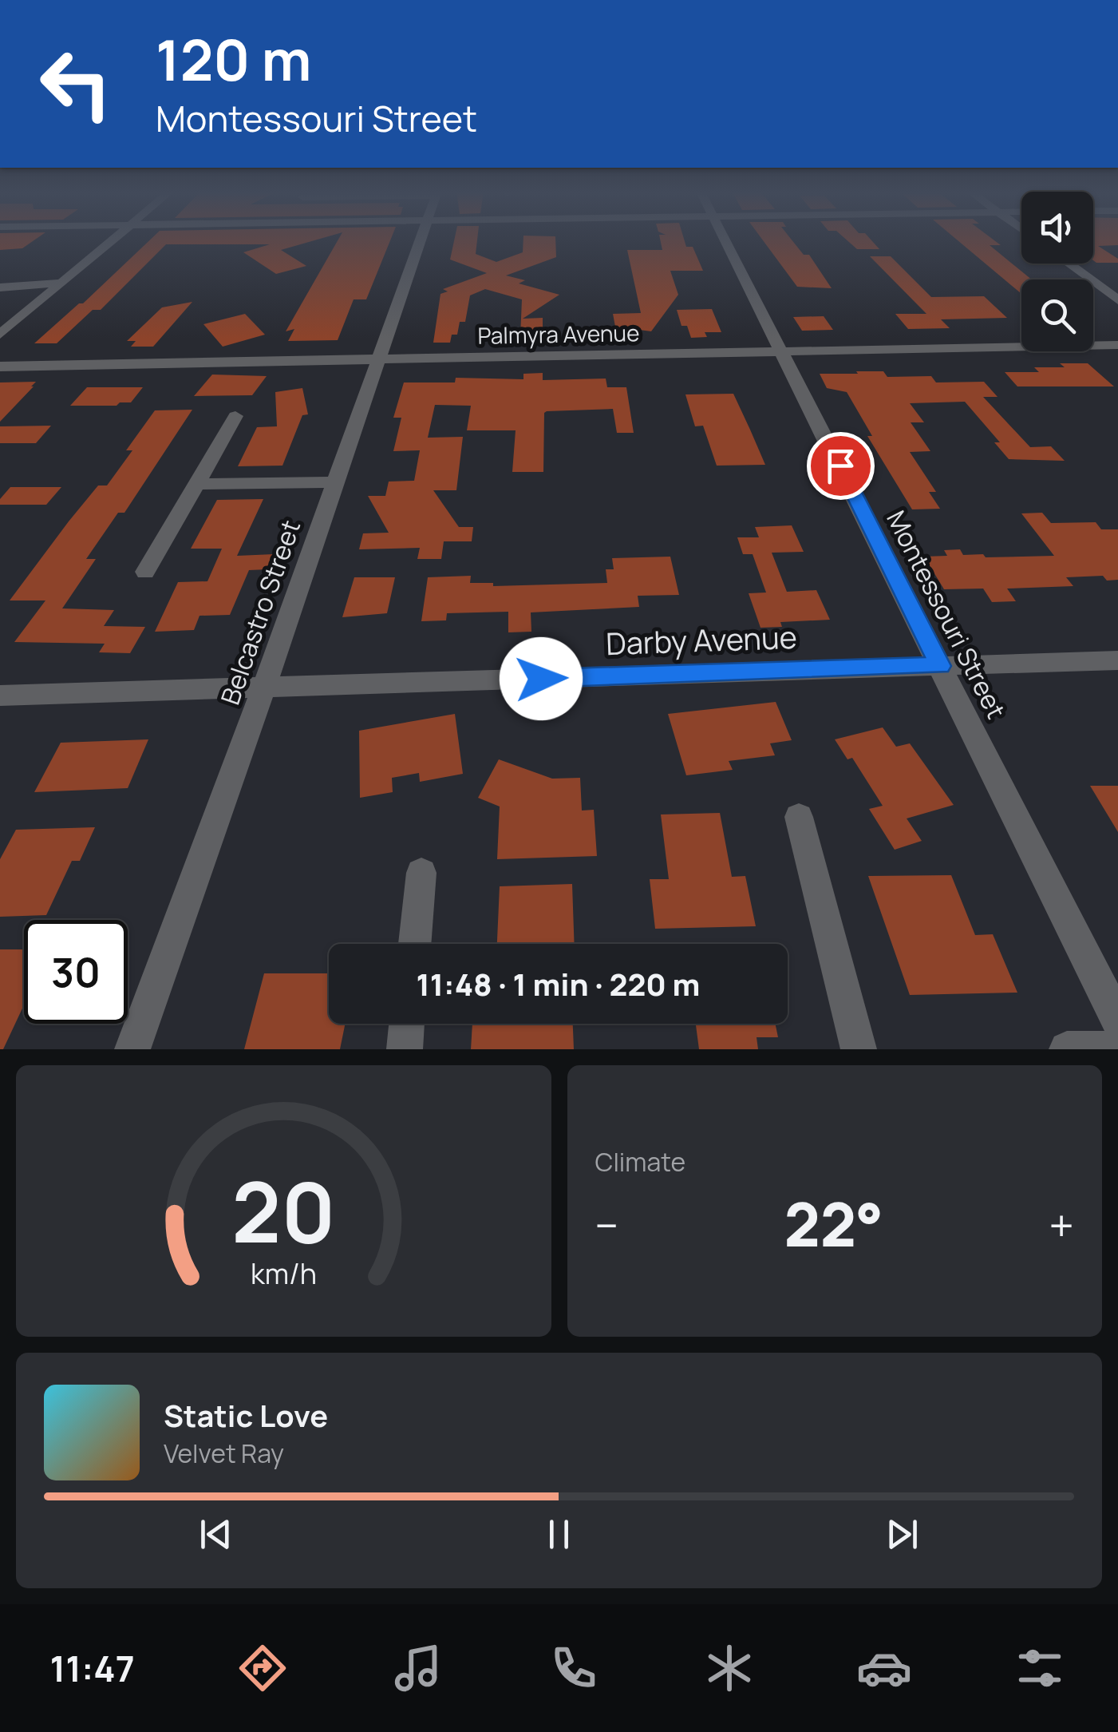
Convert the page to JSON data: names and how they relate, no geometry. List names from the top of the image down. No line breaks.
{"streets":{"street":["Palmyra Avenue","Belcastro Street","Montessouri Street","Darby Avenue"]},"crossings":[["Palmyra Avenue","Belcastro Street"],["Palmyra Avenue","Montessouri Street"],["Belcastro Street","Darby Avenue"],["Montessouri Street","Darby Avenue"]],"page":{"turn":["120 m","Montessouri Street"],"limit":"30","trip":"11:48 · 1 min · 220 m","tile":"Climate","heat":["−","22°","+"],"song":["Static Love","Velvet Ray"],"tabs":"11:47","gauge":["20","km/h"]}}
